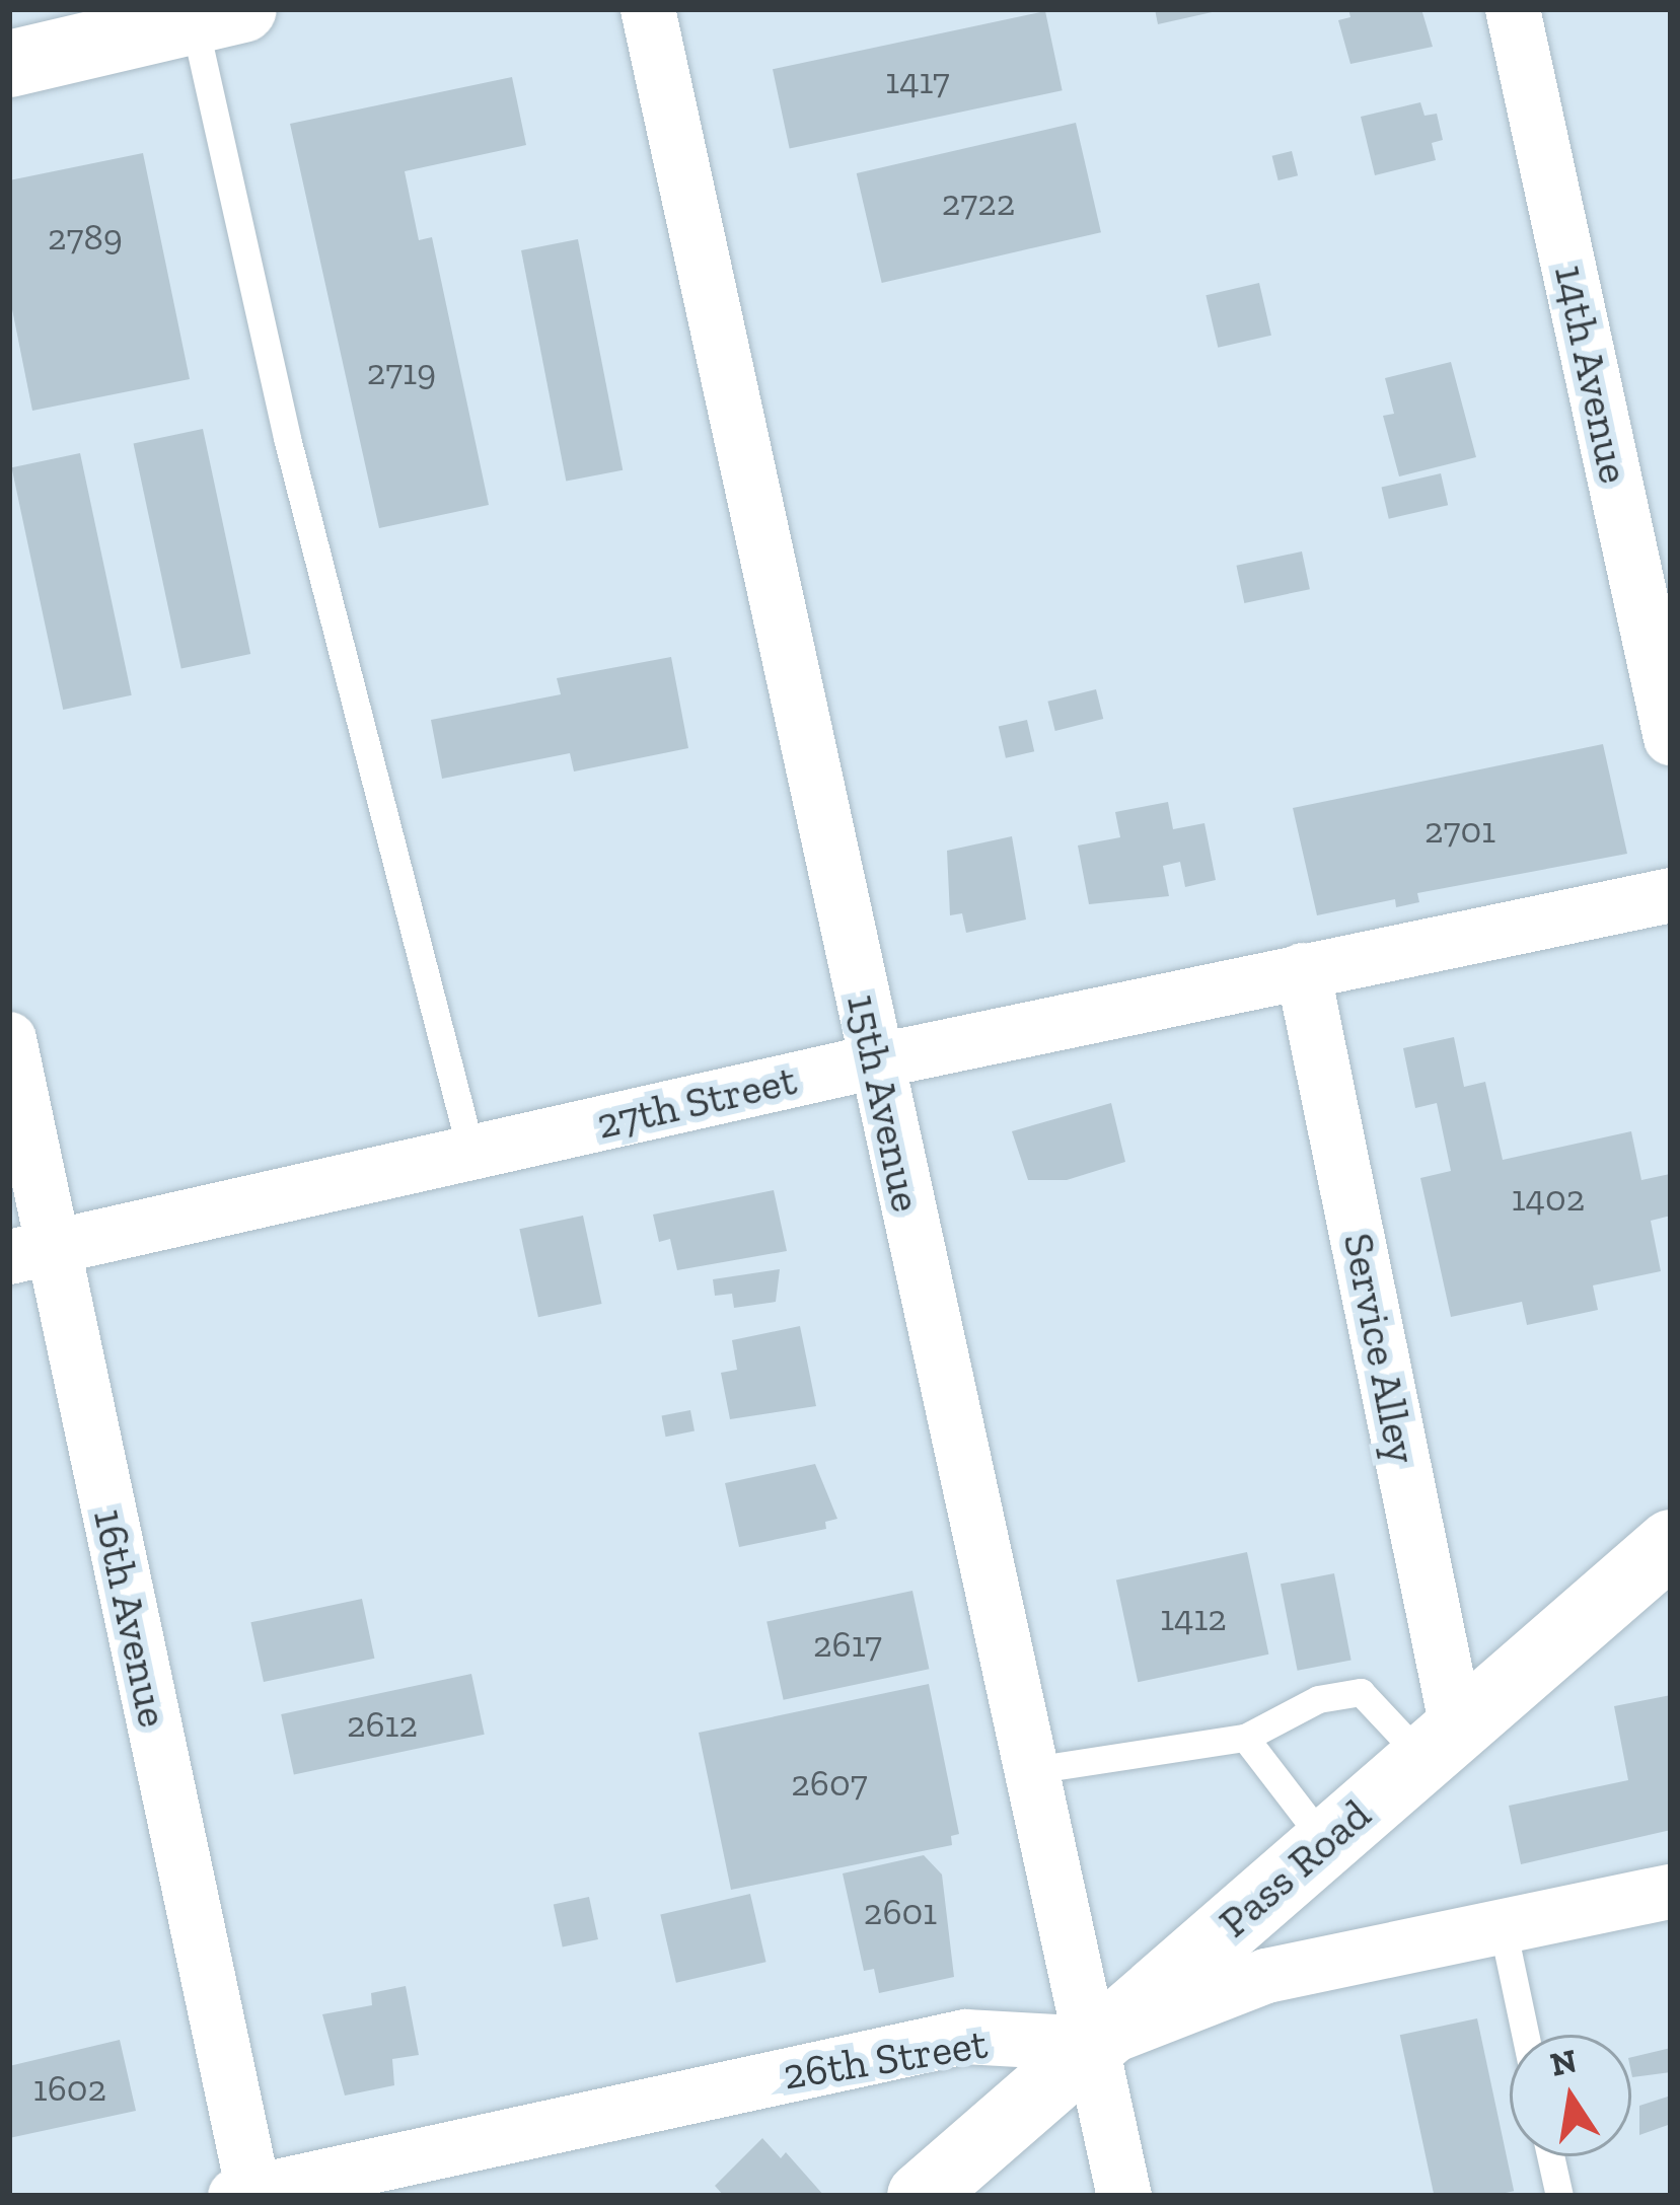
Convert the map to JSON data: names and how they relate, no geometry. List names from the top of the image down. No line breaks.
{"streets":{"main road":["Pass Road"],"street":["14th Avenue","27th Street","15th Avenue","Service Alley","16th Avenue","26th Street"]},"crossings":[["27th Street","15th Avenue"],["27th Street","Service Alley"],["27th Street","16th Avenue"],["15th Avenue","Pass Road"],["15th Avenue","26th Street"],["Service Alley","Pass Road"],["16th Avenue","26th Street"],["Pass Road","26th Street"]],"house_numbers":["1417","2722","2789","2719","2701","1402","1412","2617","2612","2607","2601","1602"],"north":"top"}
